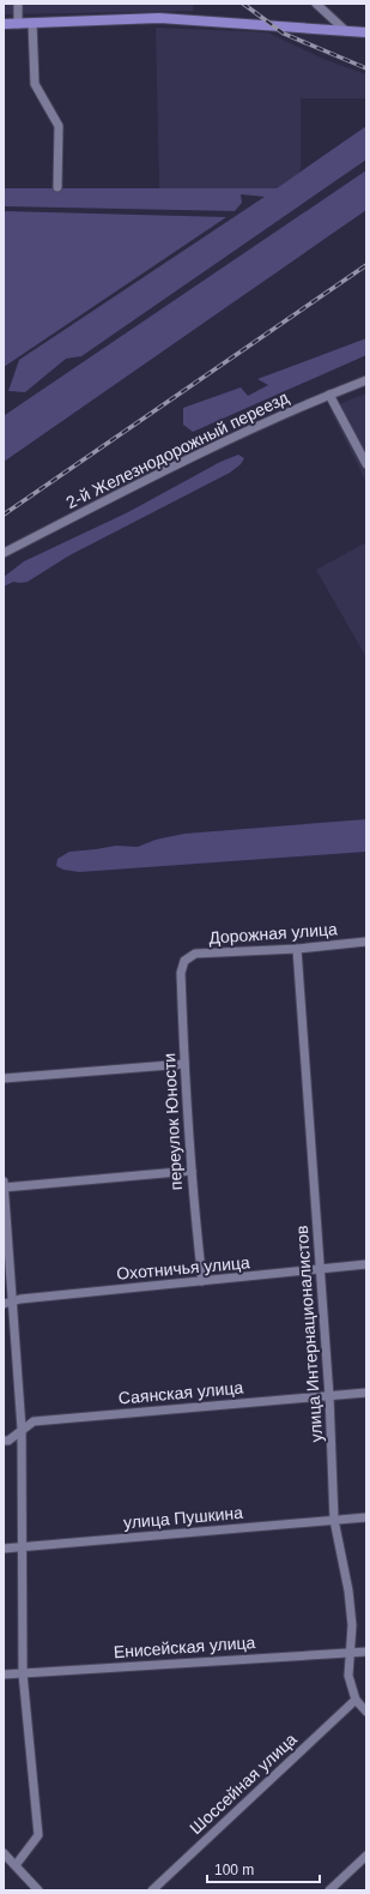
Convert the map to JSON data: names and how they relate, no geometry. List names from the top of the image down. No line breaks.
{"streets":{"street":["2-й Железнодорожный переезд","Дорожная улица","переулок Юности","Охотничья улица","улица Интернационалистов","Саянская улица","улица Пушкина","Енисейская улица","Шоссейная улица"]},"crossings":[["Дорожная улица","переулок Юности"],["Дорожная улица","улица Интернационалистов"],["переулок Юности","Охотничья улица"],["Охотничья улица","улица Интернационалистов"],["улица Интернационалистов","Саянская улица"],["улица Интернационалистов","улица Пушкина"],["улица Интернационалистов","Енисейская улица"],["улица Интернационалистов","Шоссейная улица"]],"scale_bar":"100 m"}
